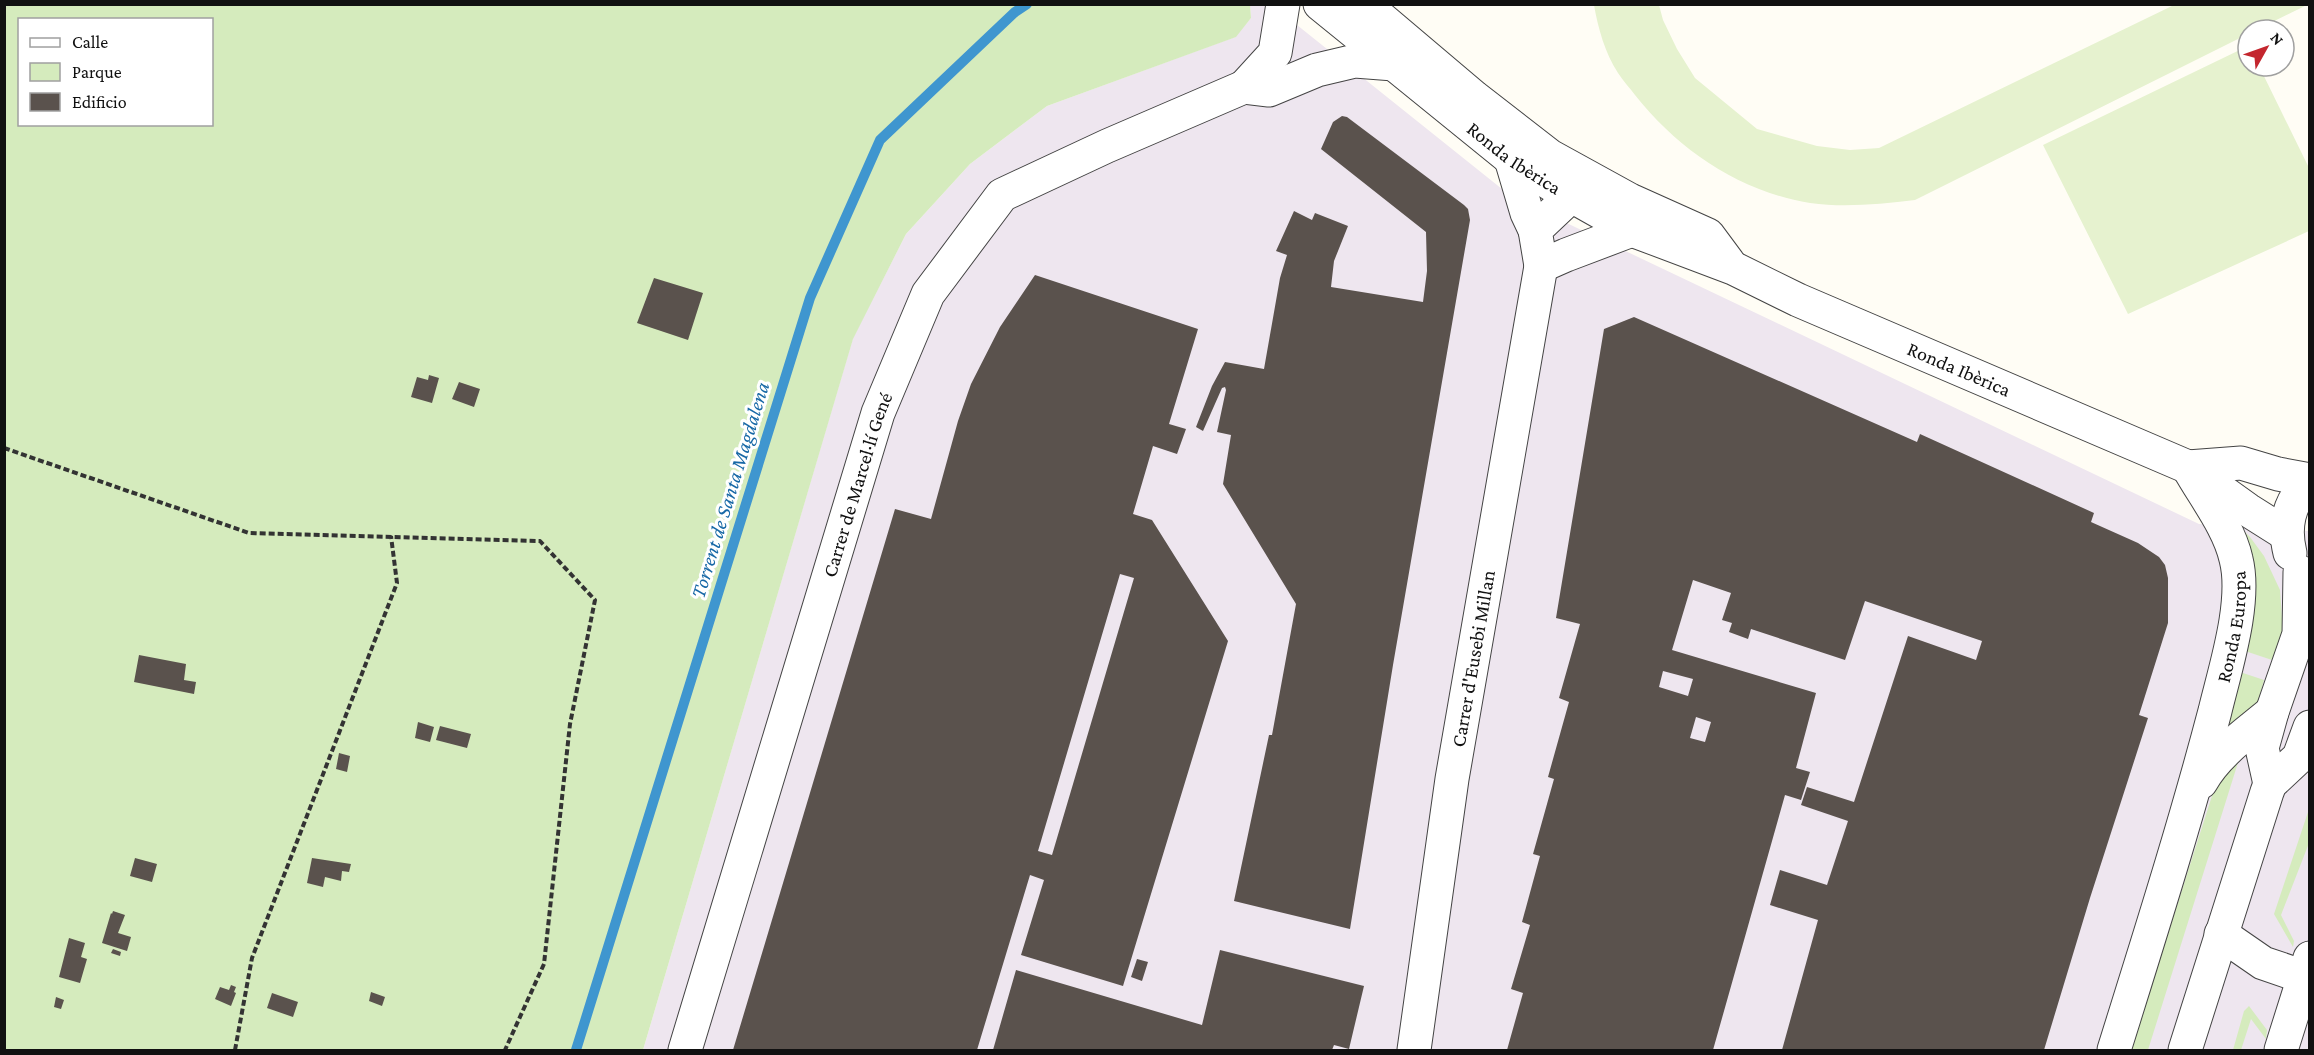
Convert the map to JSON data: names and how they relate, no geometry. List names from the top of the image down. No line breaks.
{"streets":{"street":["Ronda Ibèrica","Carrer de Marcel·lí Gené","Ronda Europa","Carrer d'Eusebi Millan"]},"crossings":[["Ronda Ibèrica","Ronda Europa"],["Ronda Ibèrica","Carrer d'Eusebi Millan"]],"water":["Torrent de Santa Magdalena"],"legend":["Calle","Parque","Edificio"],"north":"top right"}
